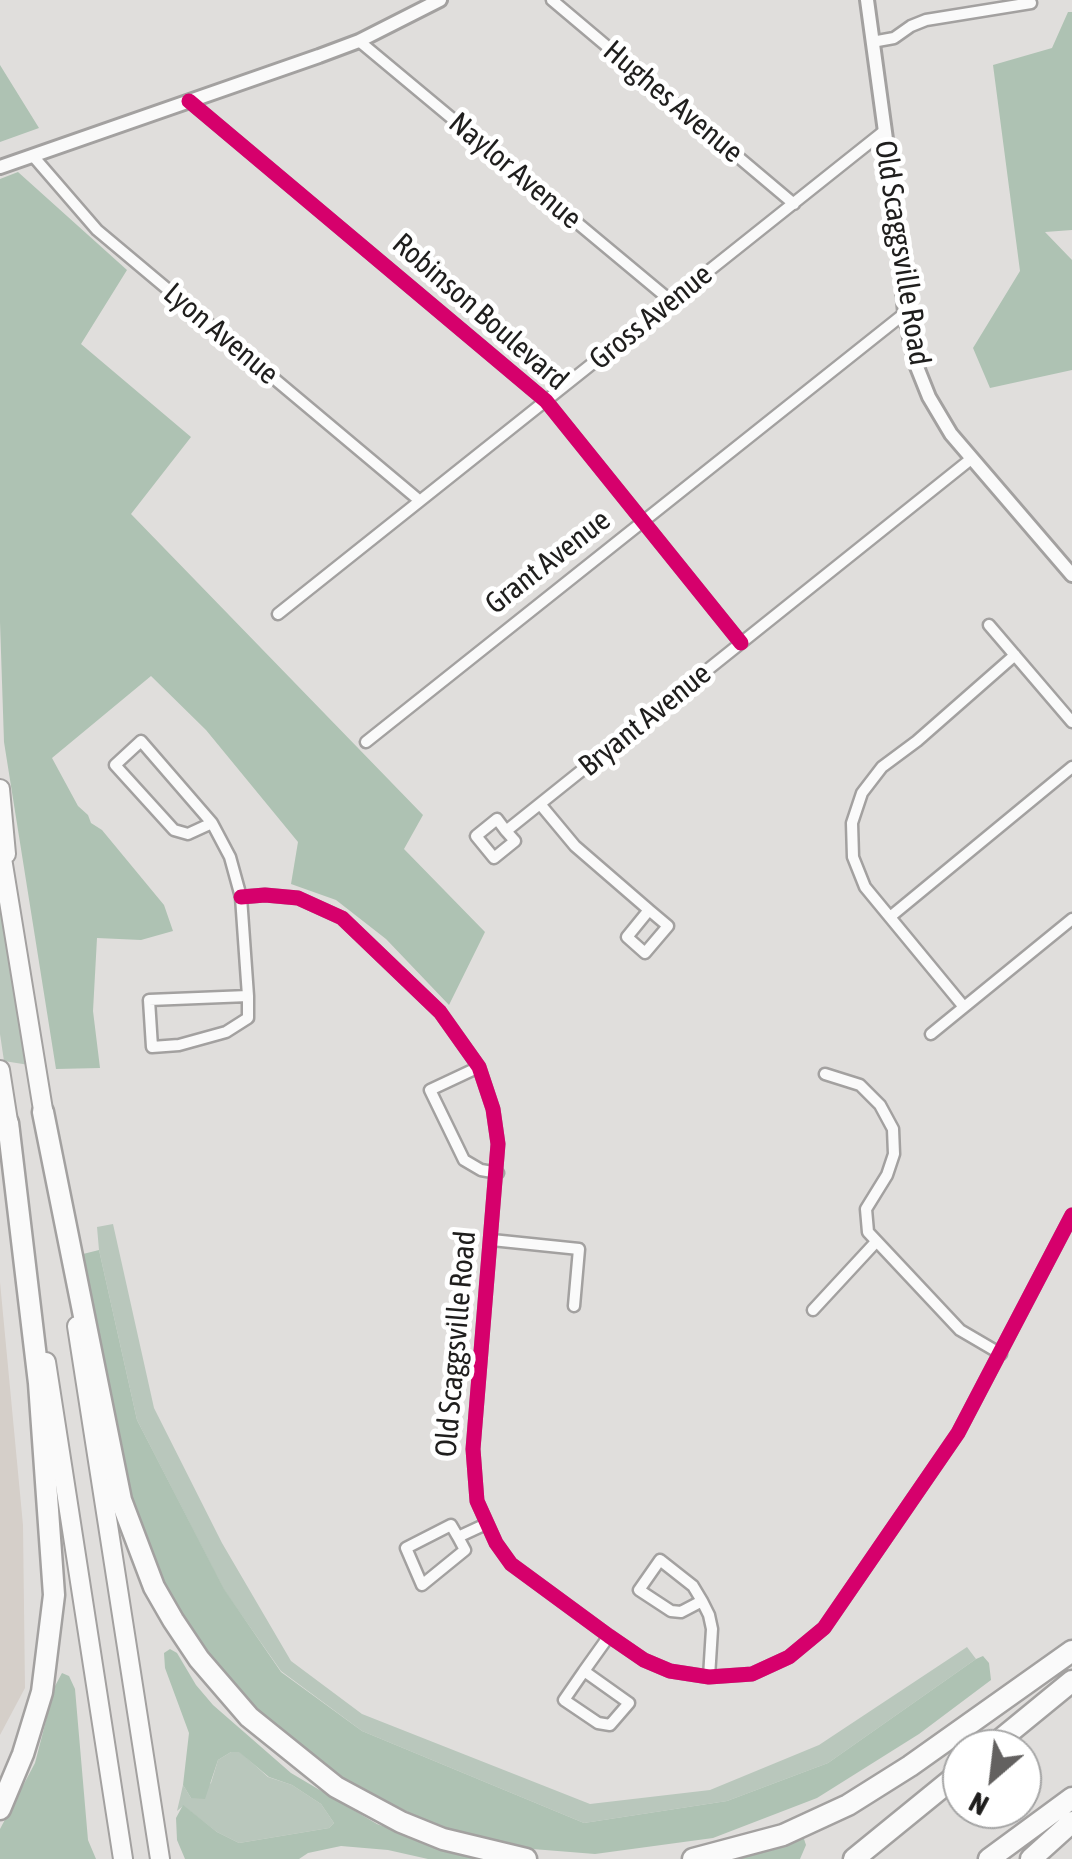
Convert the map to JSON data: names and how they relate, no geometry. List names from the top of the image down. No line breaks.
{"streets":{"street":["Hughes Avenue","Naylor Avenue","Old Scaggsville Road","Robinson Boulevard","Gross Avenue","Lyon Avenue","Grant Avenue","Bryant Avenue"]},"crossings":[["Hughes Avenue","Gross Avenue"],["Naylor Avenue","Gross Avenue"],["Old Scaggsville Road","Gross Avenue"],["Old Scaggsville Road","Grant Avenue"],["Old Scaggsville Road","Bryant Avenue"],["Robinson Boulevard","Gross Avenue"],["Robinson Boulevard","Grant Avenue"],["Robinson Boulevard","Bryant Avenue"],["Gross Avenue","Lyon Avenue"]],"north":"bottom left"}
